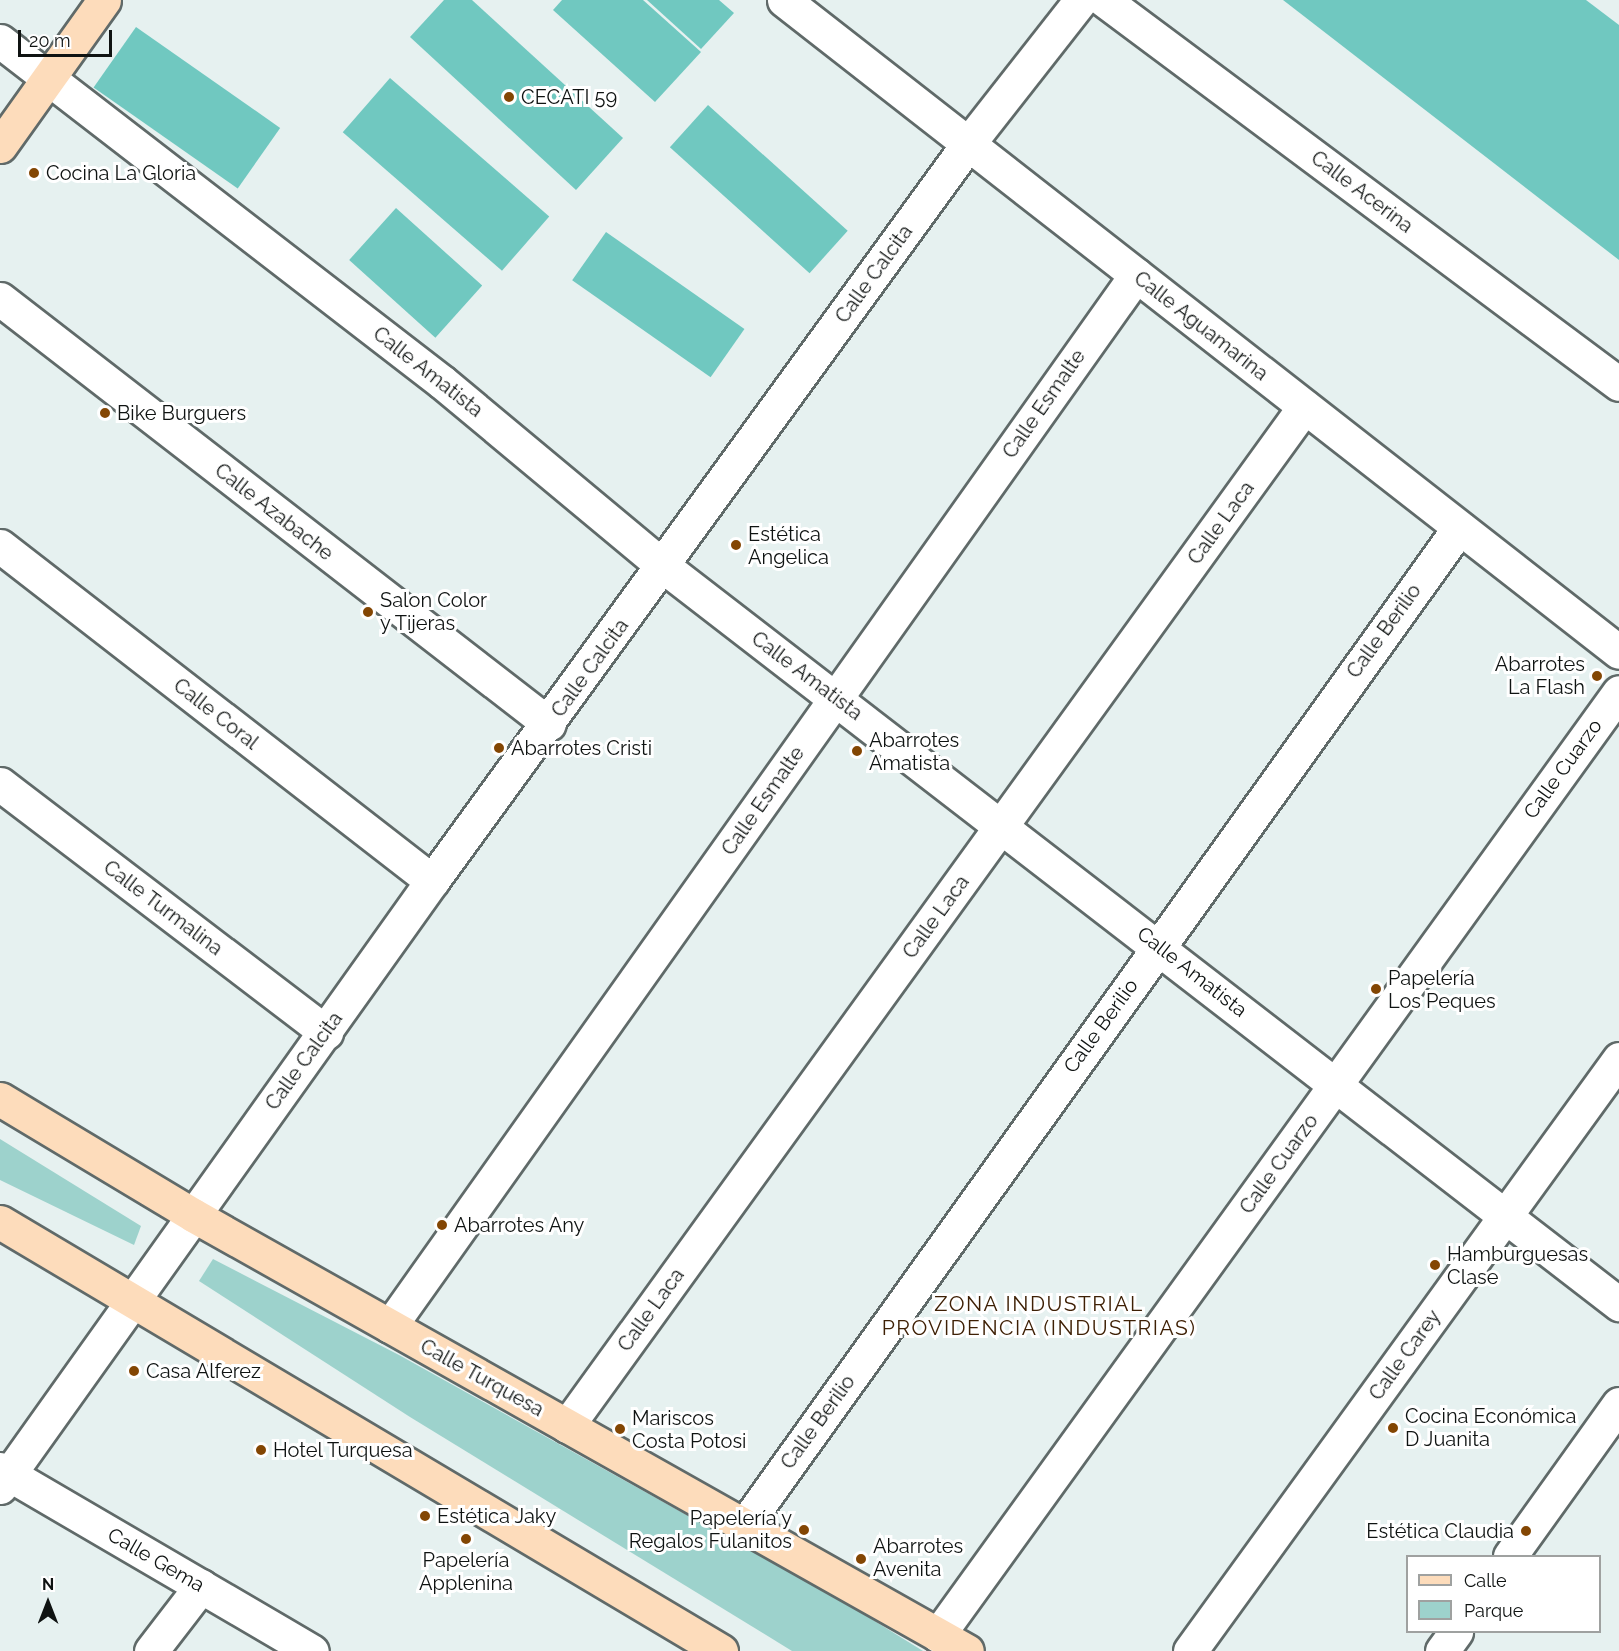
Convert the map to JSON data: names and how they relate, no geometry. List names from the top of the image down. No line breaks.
{"streets":{"main road":["Calle Turquesa"],"street":["Calle Acerina","Calle Calcita","Calle Aguamarina","Calle Amatista","Calle Esmalte","Calle Azabache","Calle Laca","Calle Berilio","Calle Coral","Calle Cuarzo","Calle Turmalina","Calle Carey","Calle Gema"]},"crossings":[["Calle Calcita","Calle Aguamarina"],["Calle Calcita","Calle Amatista"],["Calle Calcita","Calle Azabache"],["Calle Calcita","Calle Coral"],["Calle Calcita","Calle Turmalina"],["Calle Calcita","Calle Turquesa"],["Calle Calcita","Calle Gema"],["Calle Aguamarina","Calle Esmalte"],["Calle Aguamarina","Calle Laca"],["Calle Aguamarina","Calle Berilio"],["Calle Amatista","Calle Esmalte"],["Calle Amatista","Calle Laca"],["Calle Amatista","Calle Berilio"],["Calle Amatista","Calle Cuarzo"],["Calle Amatista","Calle Carey"],["Calle Esmalte","Calle Turquesa"],["Calle Laca","Calle Turquesa"],["Calle Berilio","Calle Turquesa"],["Calle Cuarzo","Calle Turquesa"]],"districts":["ZONA INDUSTRIAL PROVIDENCIA (INDUSTRIAS)"],"places":["CECATI 59","Cocina La Gloria","Bike Burguers","Estética Angelica","Salon Color y Tijeras","Abarrotes La Flash","Abarrotes Cristi","Abarrotes Amatista","Papelería Los Peques","Abarrotes Any","Hamburguesas Clase","Casa Alferez","Cocina Económica D Juanita","Mariscos Costa Potosi","Hotel Turquesa","Estética Jaky","Papelería y Regalos Fulanitos","Estética Claudia","Papelería Applenina","Abarrotes Avenita"],"legend":["Calle","Parque"],"scale_bar":"20 m","north":"top"}
